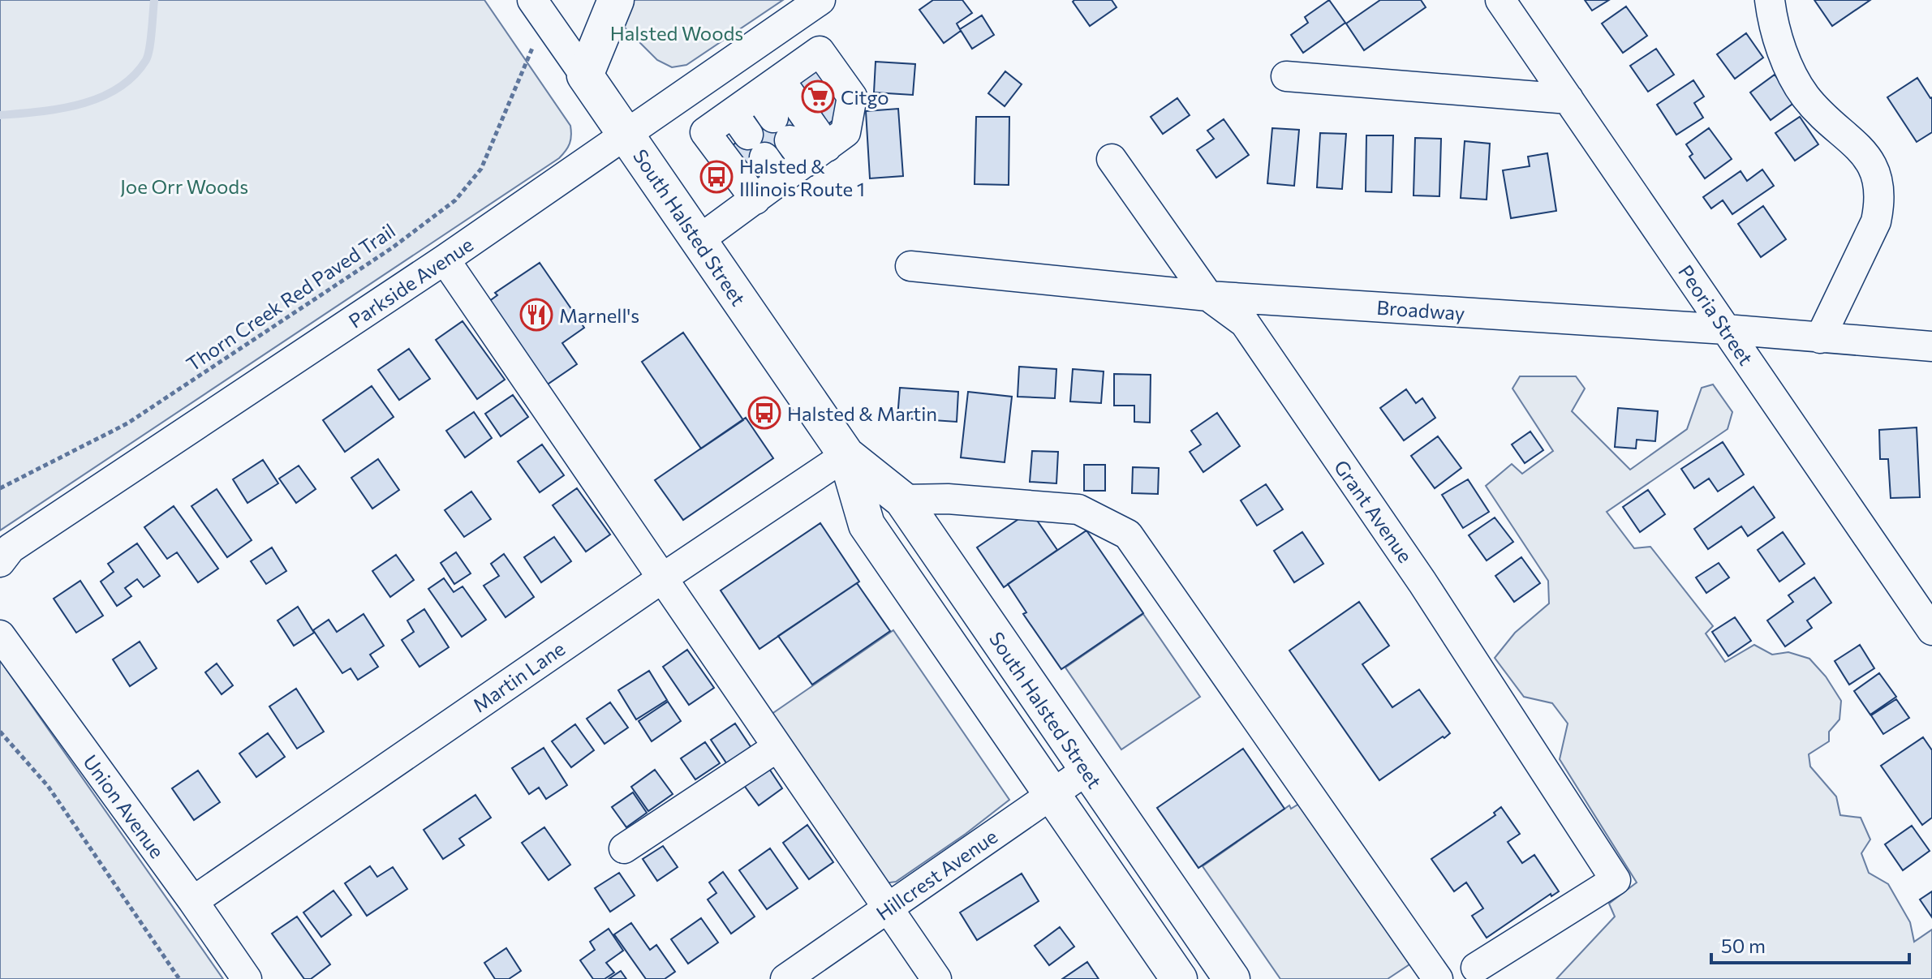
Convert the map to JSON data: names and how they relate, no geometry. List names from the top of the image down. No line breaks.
{"streets":{"main road":["South Halsted Street"],"street":["Parkside Avenue","Broadway","Peoria Street","Grant Avenue","Martin Lane","Union Avenue","Hillcrest Avenue"],"path":["Thorn Creek Red Paved Trail"]},"crossings":[["South Halsted Street","Parkside Avenue"],["South Halsted Street","Martin Lane"],["South Halsted Street","Hillcrest Avenue"],["Broadway","Peoria Street"],["Broadway","Grant Avenue"],["Martin Lane","Union Avenue"]],"parks":["Halsted Woods","Joe Orr Woods"],"places":{"supermarket":["Citgo"],"bus stop":["Halsted & Illinois Route 1","Halsted & Martin"],"restaurant":["Marnell's"]},"scale_bar":"50 m"}
